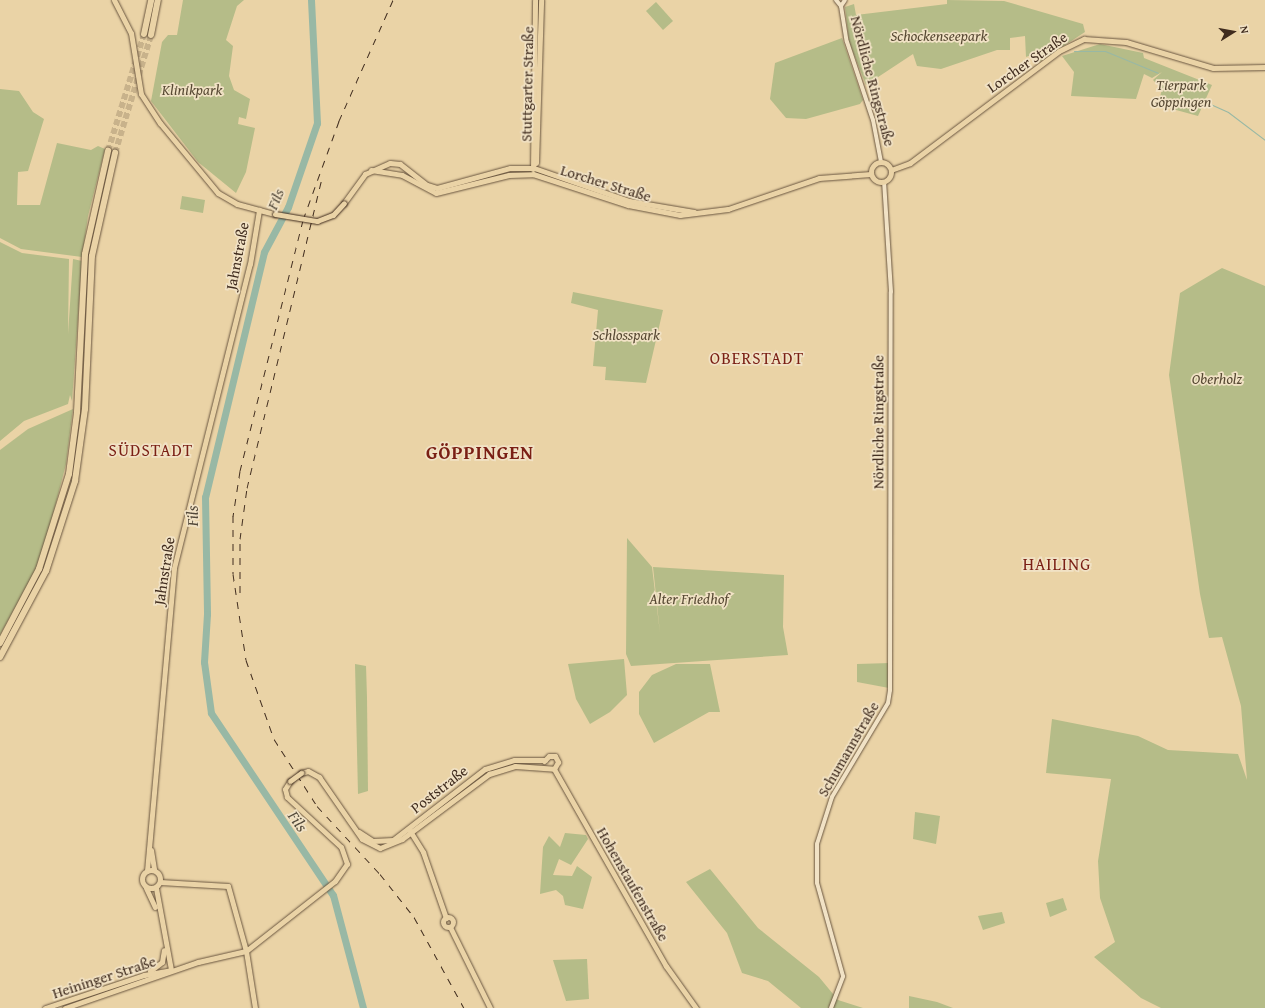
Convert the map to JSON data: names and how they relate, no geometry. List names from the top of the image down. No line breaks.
{"streets":{"main road":["Lorcher Straße","Stuttgarter Straße","Jahnstraße","Poststraße","Hohenstaufenstraße","Heininger Straße"],"street":["Nördliche Ringstraße","Schumannstraße"]},"crossings":[["Lorcher Straße","Nördliche Ringstraße"],["Lorcher Straße","Stuttgarter Straße"],["Nördliche Ringstraße","Schumannstraße"],["Poststraße","Hohenstaufenstraße"]],"districts":["OBERSTADT","SÜDSTADT","GÖPPINGEN","HAILING"],"water":["Fils"],"parks":["Schockenseepark","Tierpark Göppingen","Klinikpark","Schlosspark","Oberholz","Alter Friedhof"],"north":"right"}
